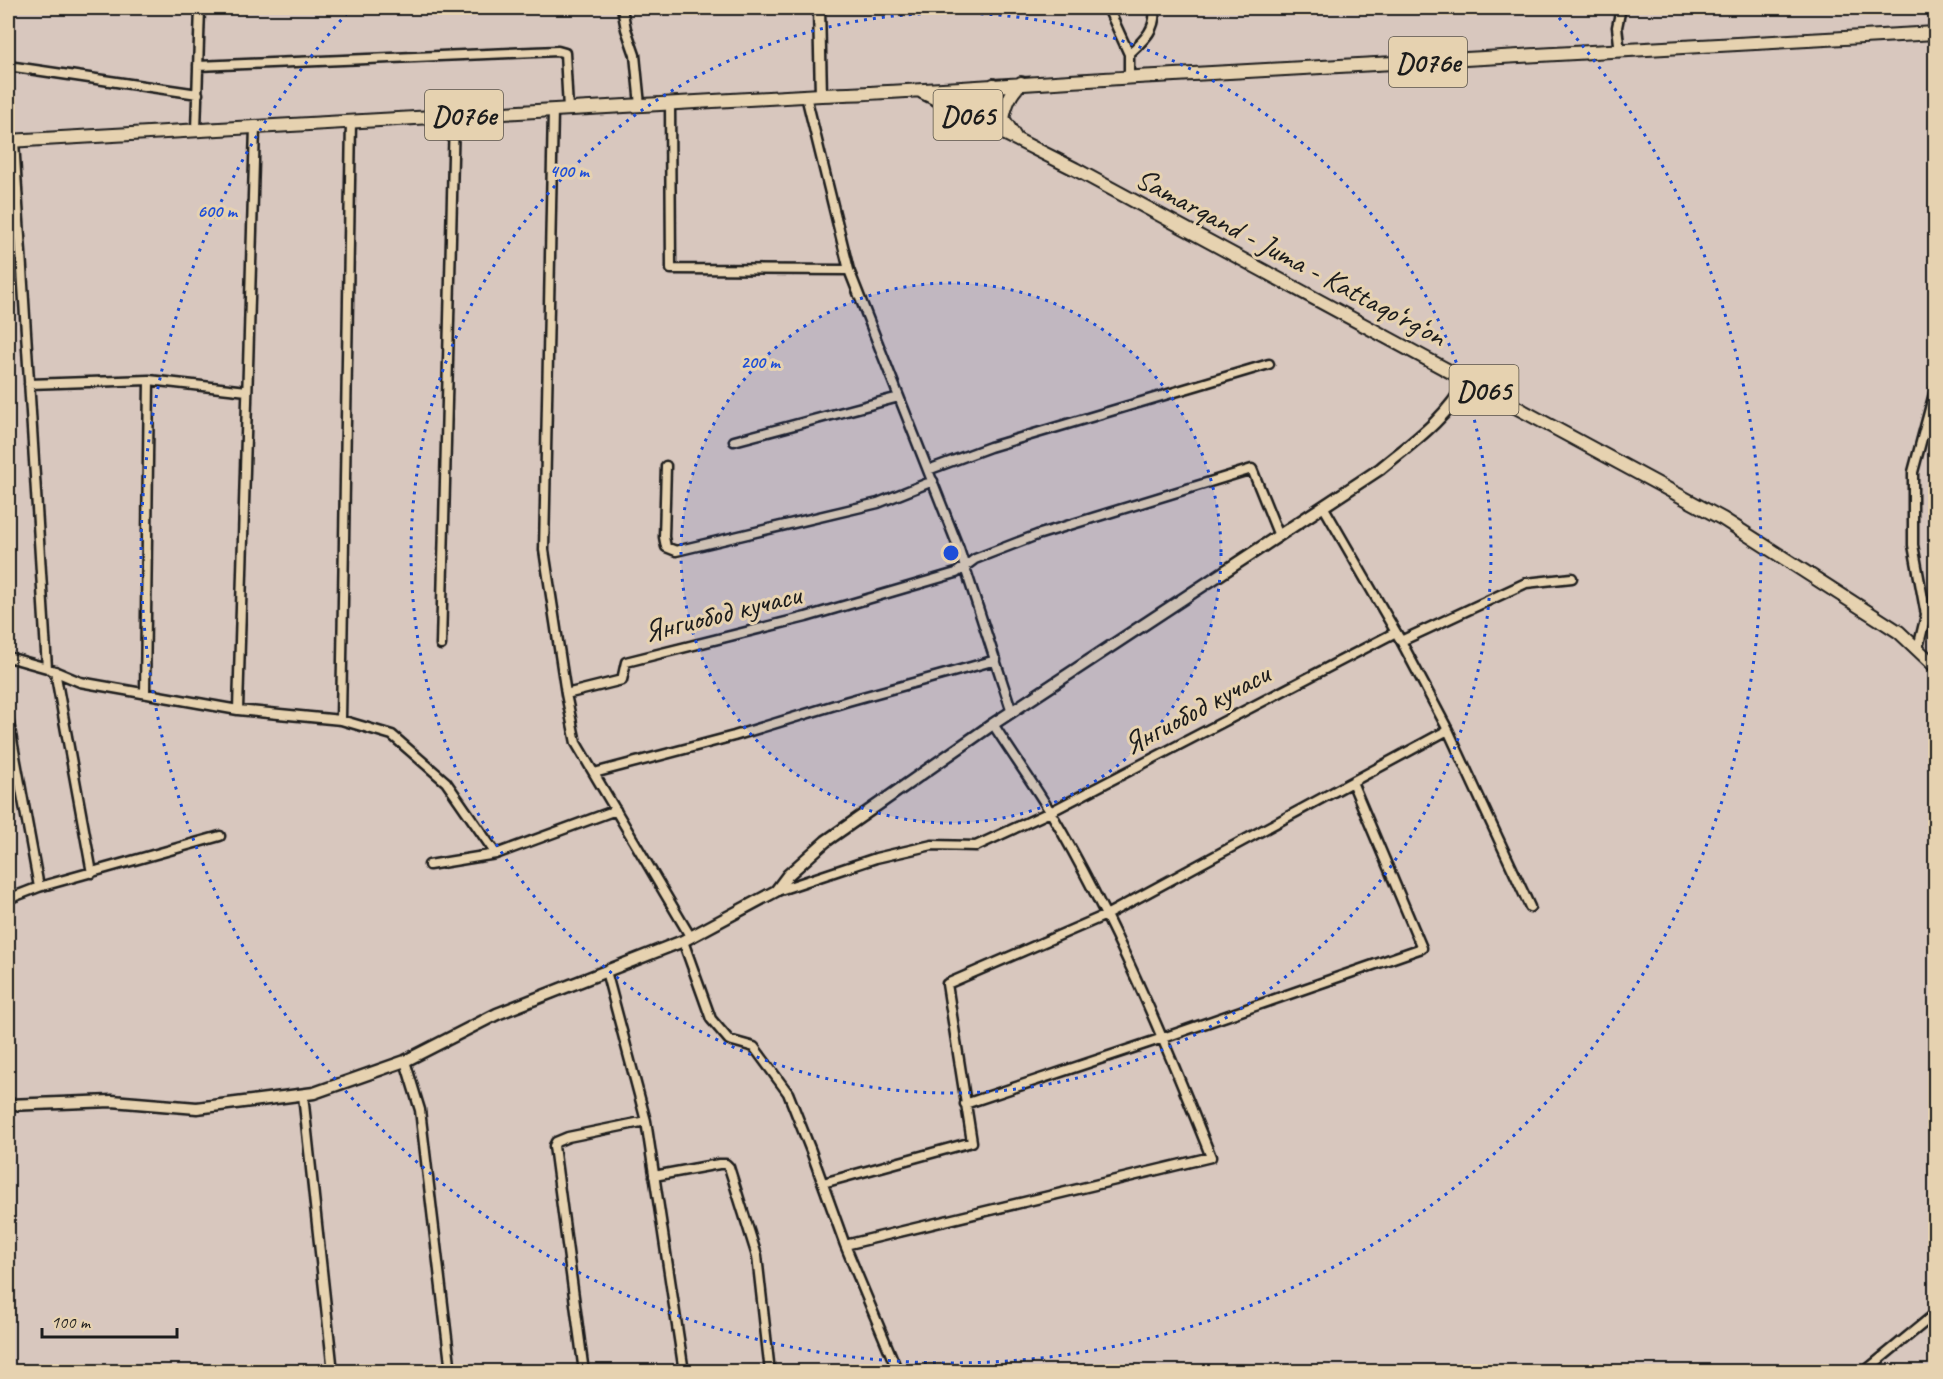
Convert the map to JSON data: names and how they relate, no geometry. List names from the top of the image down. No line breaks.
{"streets":{"main road":["D076e","D065","Samarqand - Juma - Kattaqo‘rg‘on"],"street":["Янгиобод кучаси"]},"crossings":[["D076e","D065"],["D076e","Samarqand - Juma - Kattaqo‘rg‘on"],["D065","Samarqand - Juma - Kattaqo‘rg‘on"],["Samarqand - Juma - Kattaqo‘rg‘on","Янгиобод кучаси"]],"scale_bar":"100 m","rings":["400 m","600 m","200 m"]}
